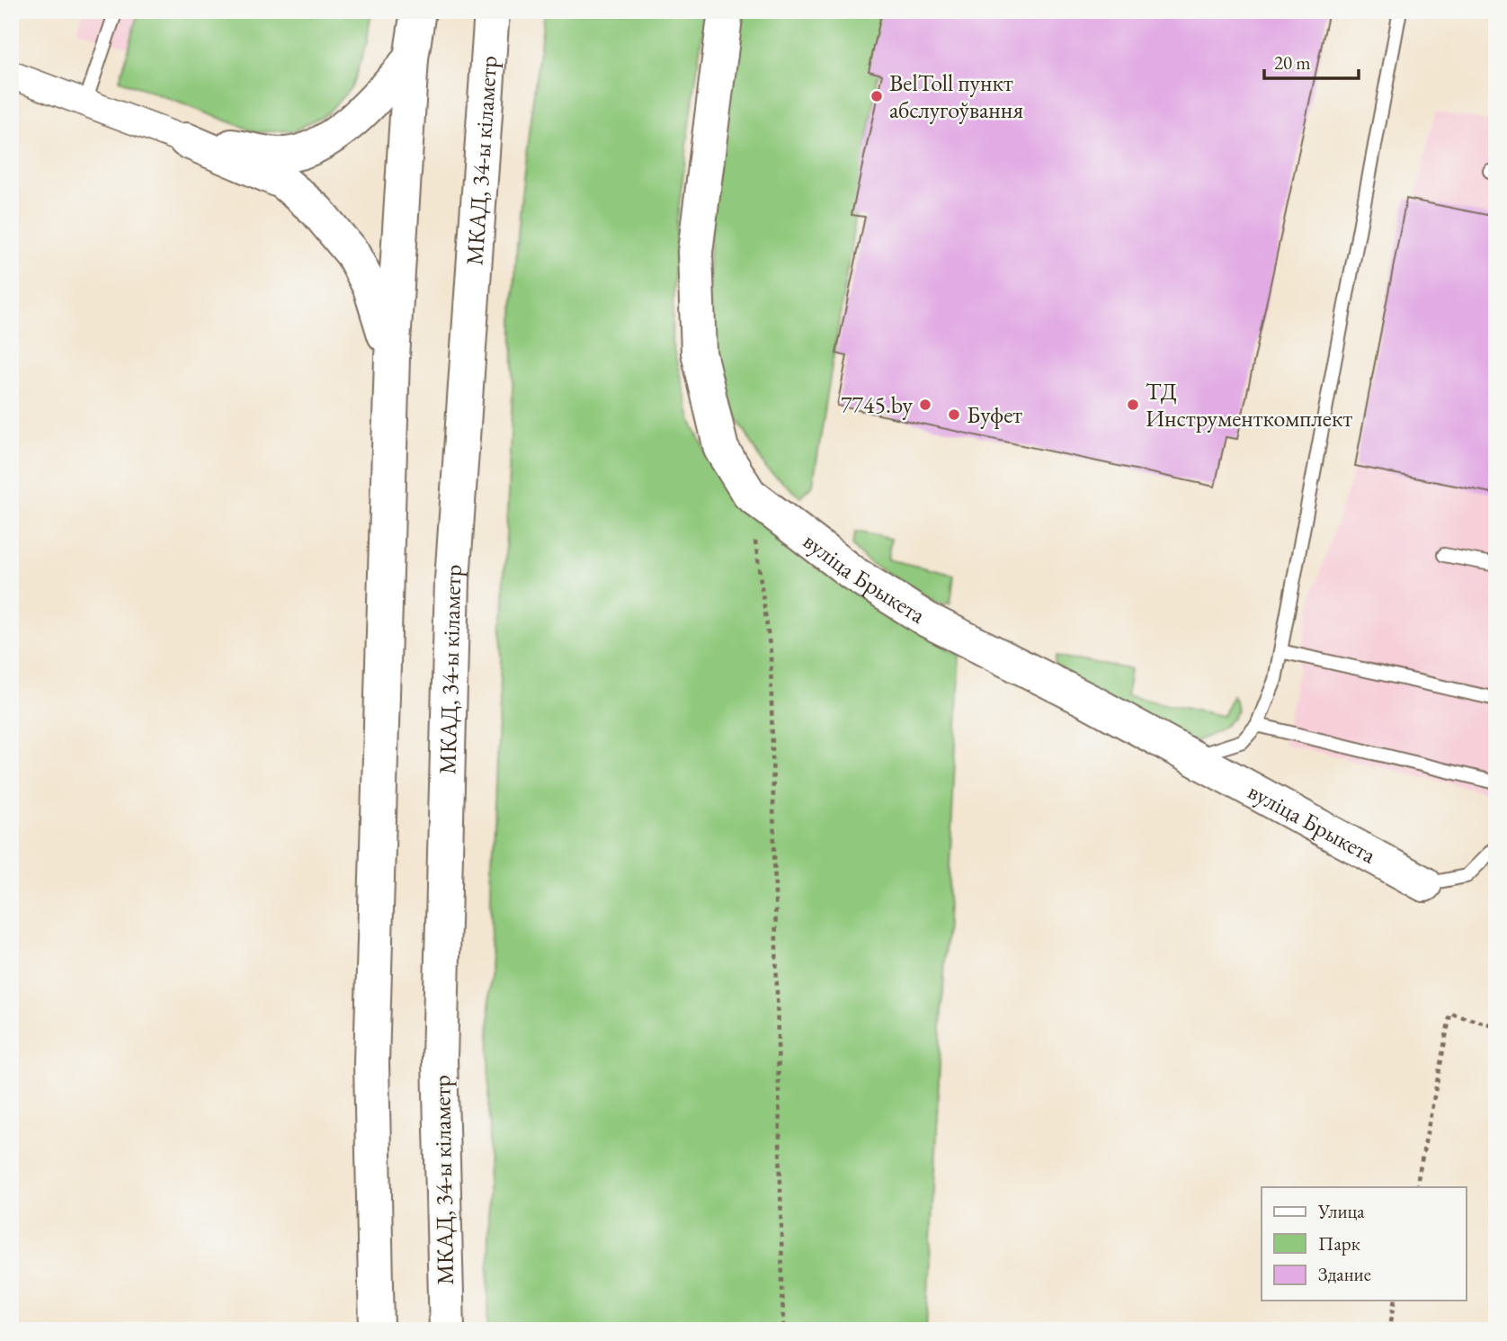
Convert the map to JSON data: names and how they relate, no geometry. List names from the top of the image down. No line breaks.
{"streets":{"main road":["МКАД, 34-ы кіламетр","вуліца Брыкета"]},"places":["BelToll пункт абслугоўвання","7745.by","ТД Инструменткомплект","Буфет"],"legend":["Улица","Парк","Здание"],"scale_bar":"20 m"}
